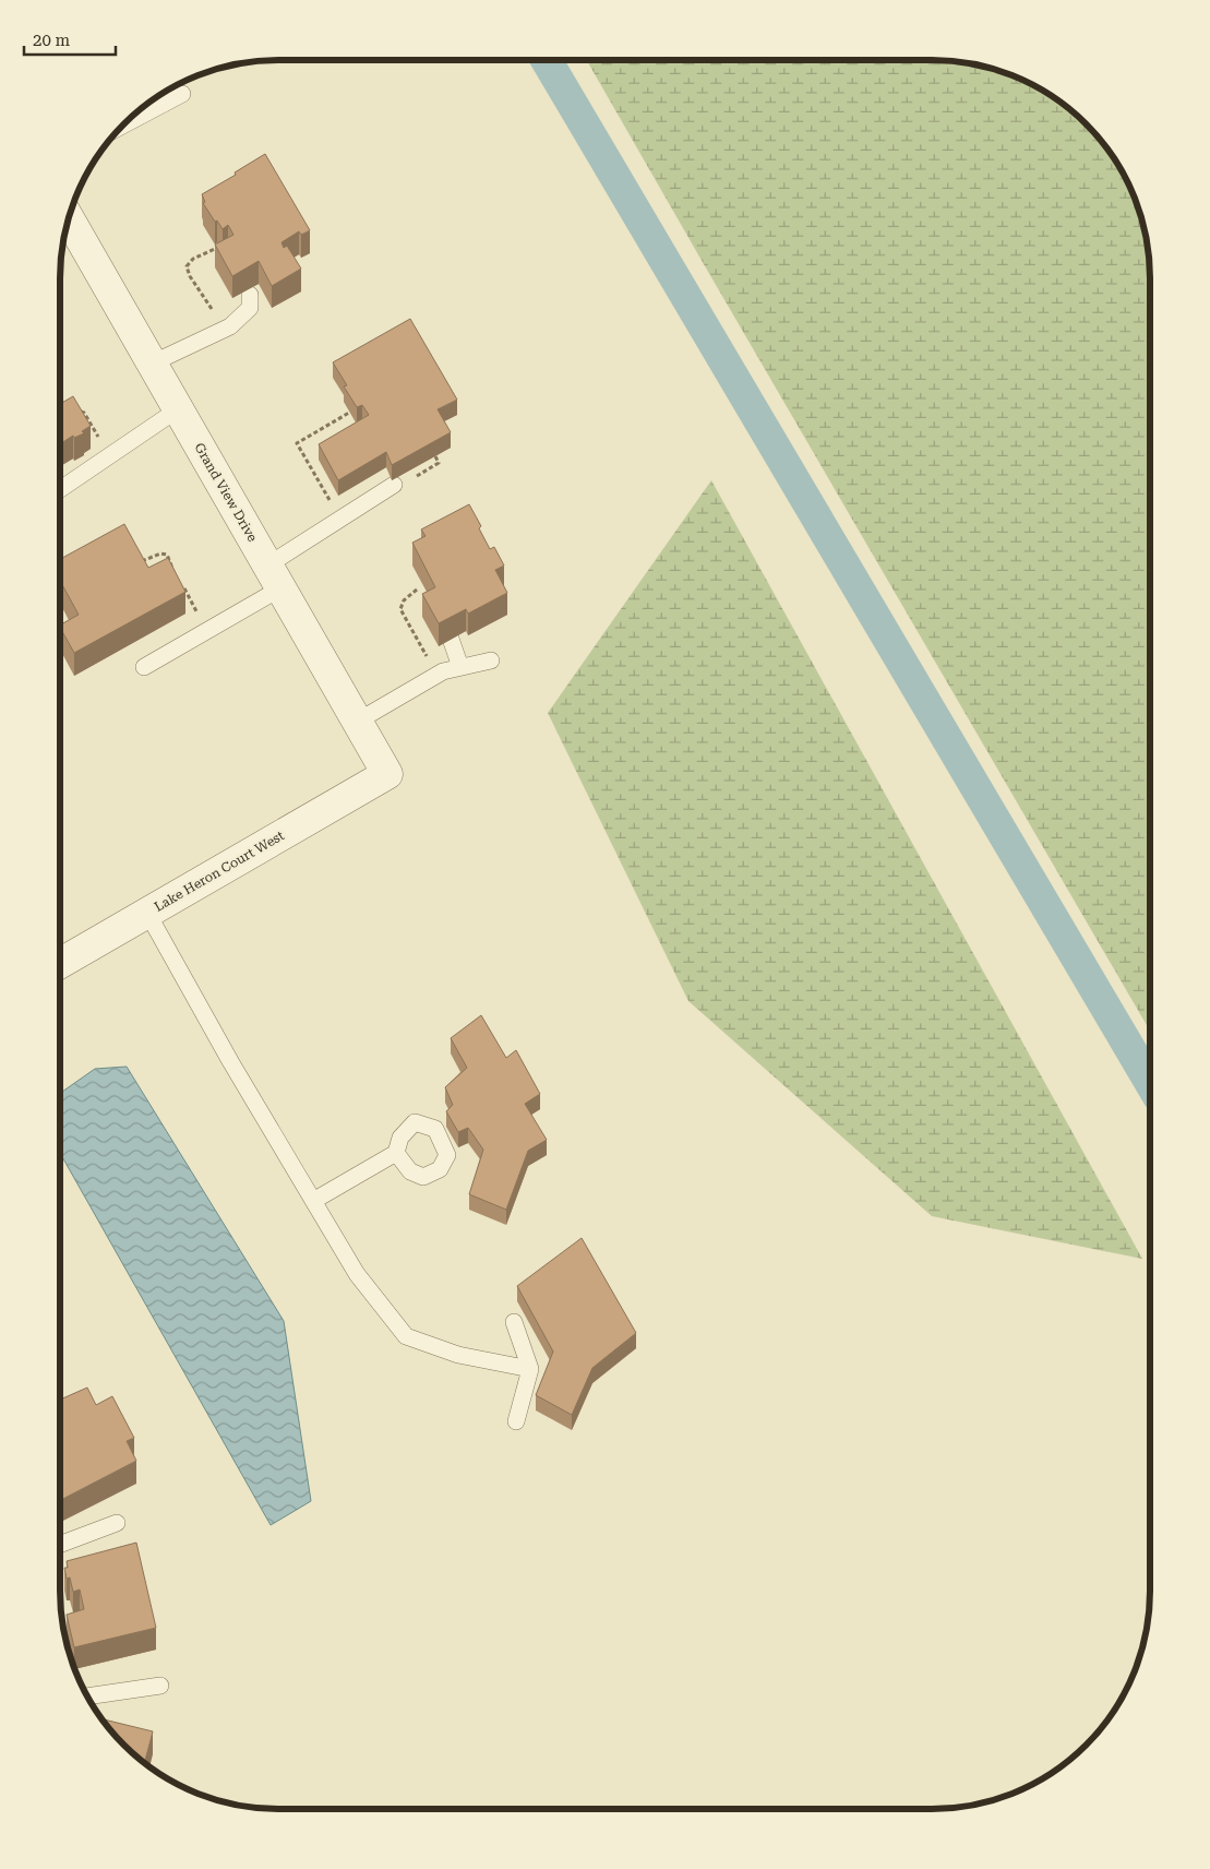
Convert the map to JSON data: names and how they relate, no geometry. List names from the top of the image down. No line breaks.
{"streets":{"street":["Grand View Drive","Lake Heron Court West"]},"crossings":[["Grand View Drive","Lake Heron Court West"]],"scale_bar":"20 m"}
